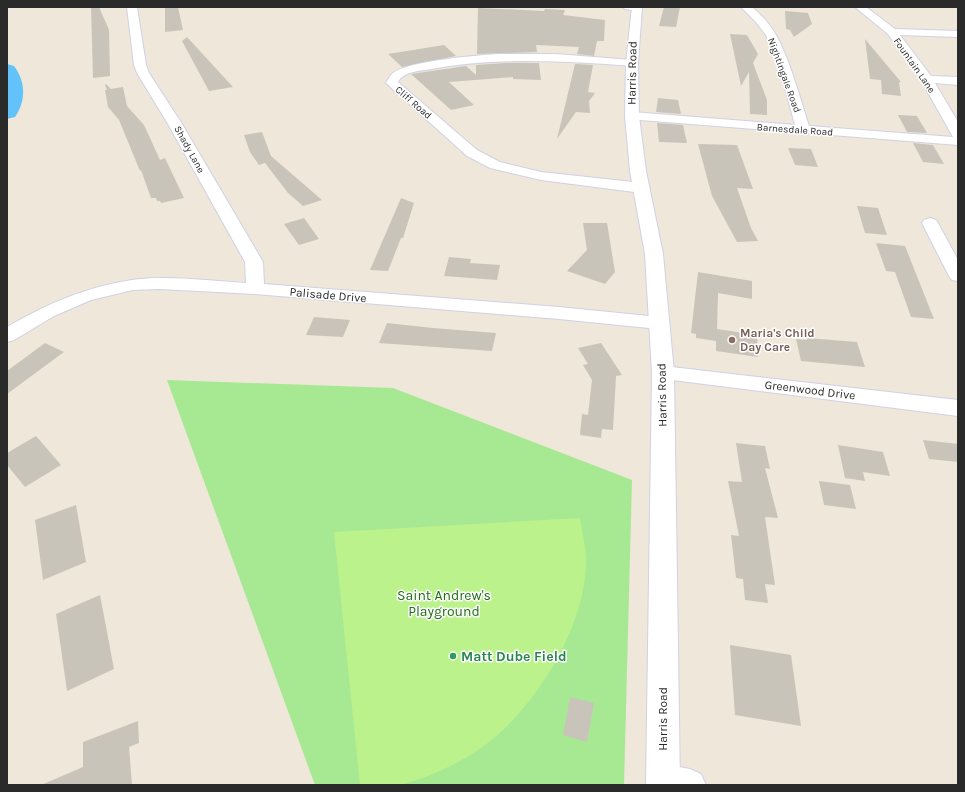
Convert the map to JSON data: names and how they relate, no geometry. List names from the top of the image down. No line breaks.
{"streets":{"street":["Fountain Lane","Harris Road","Nightingale Road","Cliff Road","Barnesdale Road","Shady Lane","Palisade Drive","Greenwood Drive"]},"crossings":[["Harris Road","Cliff Road"],["Harris Road","Barnesdale Road"],["Harris Road","Palisade Drive"],["Harris Road","Greenwood Drive"],["Nightingale Road","Barnesdale Road"],["Shady Lane","Palisade Drive"]],"parks":["Saint Andrew's Playground"],"places":["Maria's Child Day Care","Matt Dube Field"]}
